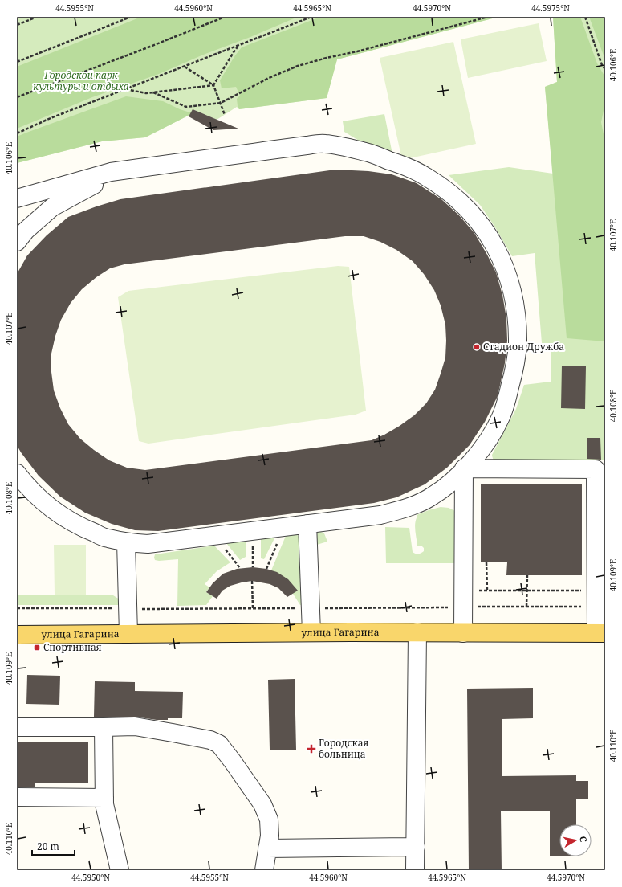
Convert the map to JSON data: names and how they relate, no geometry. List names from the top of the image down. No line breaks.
{"streets":{"main road":["улица Гагарина"]},"parks":["Городской парк культуры и отдыха"],"places":{"other":["Стадион Дружба"],"transit":["Спортивная"],"health":["Городская больница"]},"scale_bar":"20 m","north":"right","coordinates":["44.5955°N","44.5960°N","44.5965°N","44.5970°N","44.5975°N","40.106°E","40.107°E","40.108°E","40.109°E","40.110°E","44.5950°N"]}
